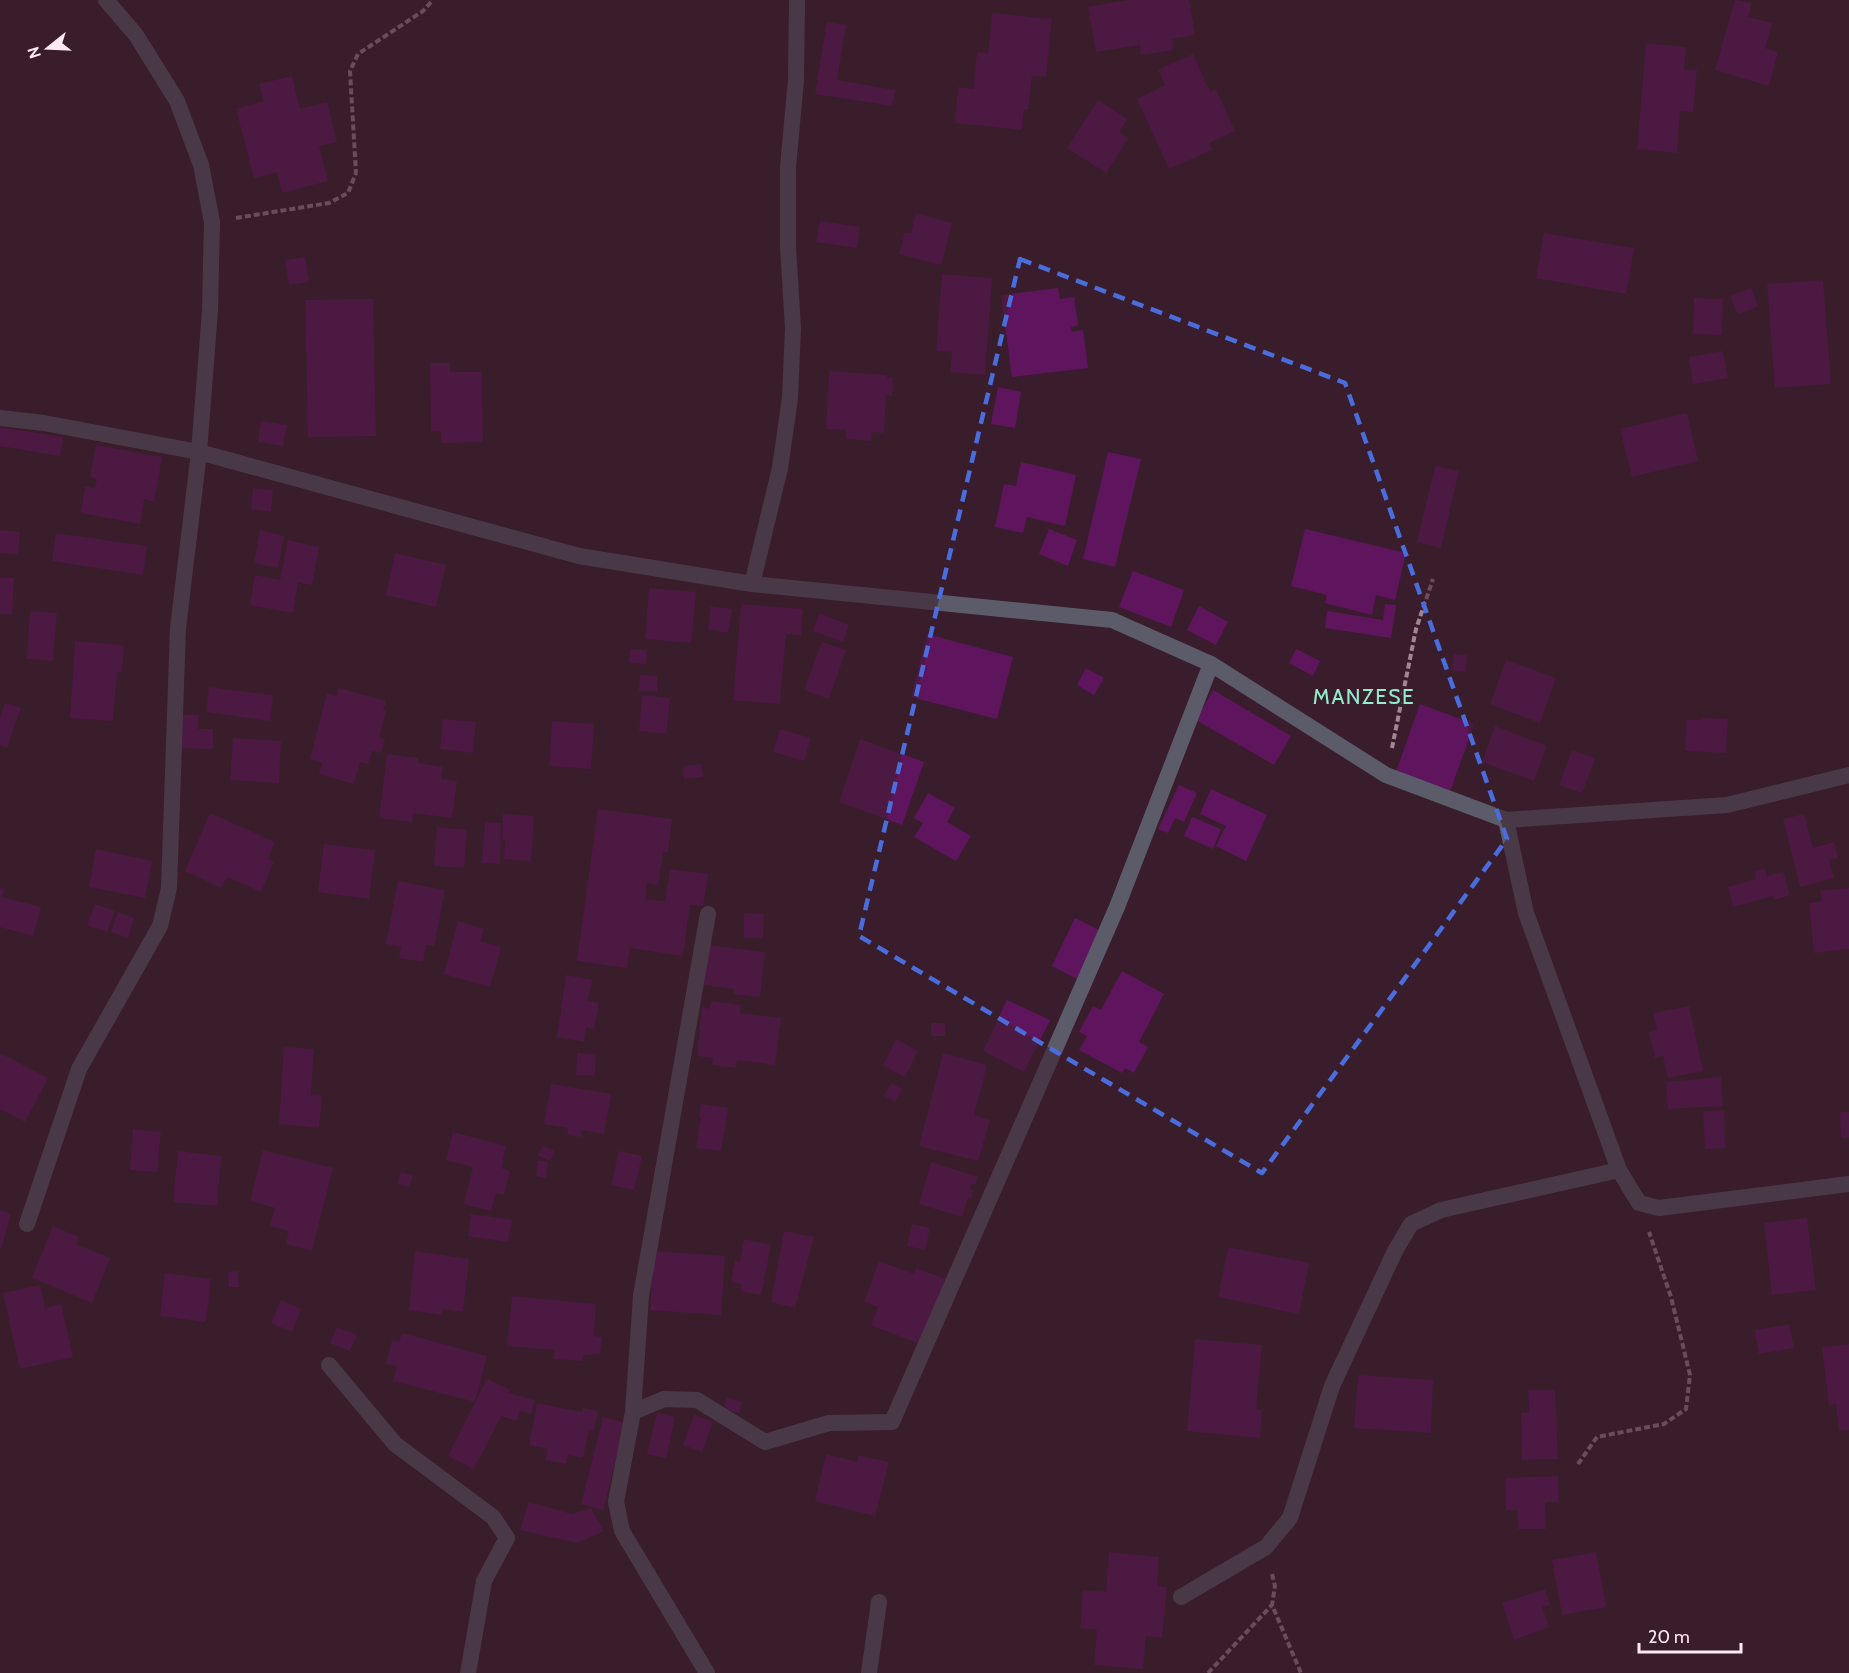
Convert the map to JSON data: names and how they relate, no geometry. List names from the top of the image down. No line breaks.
{"districts":["MANZESE"],"scale_bar":"20 m","north":"left"}
